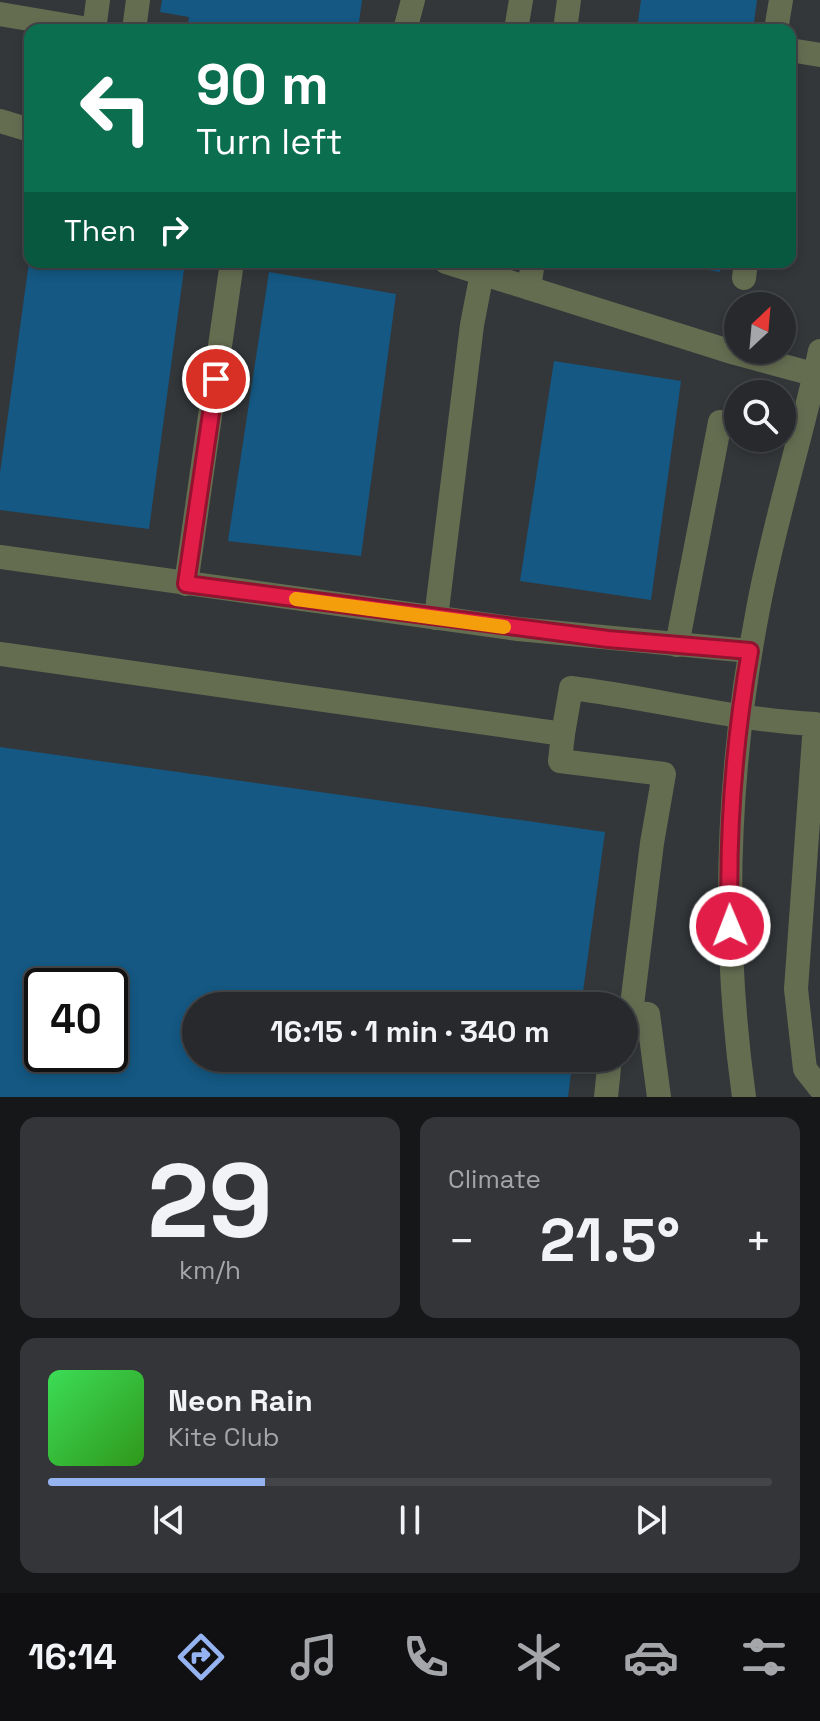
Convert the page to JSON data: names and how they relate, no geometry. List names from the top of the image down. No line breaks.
{"north":"top right","page":{"turn":["90 m","Turn left"],"then":"Then","limit":"40","trip":"16:15 · 1 min · 340 m","tile":[["29","km/h"],"Climate"],"heat":["−","21.5°","+"],"song":["Neon Rain","Kite Club"],"tabs":"16:14"}}
